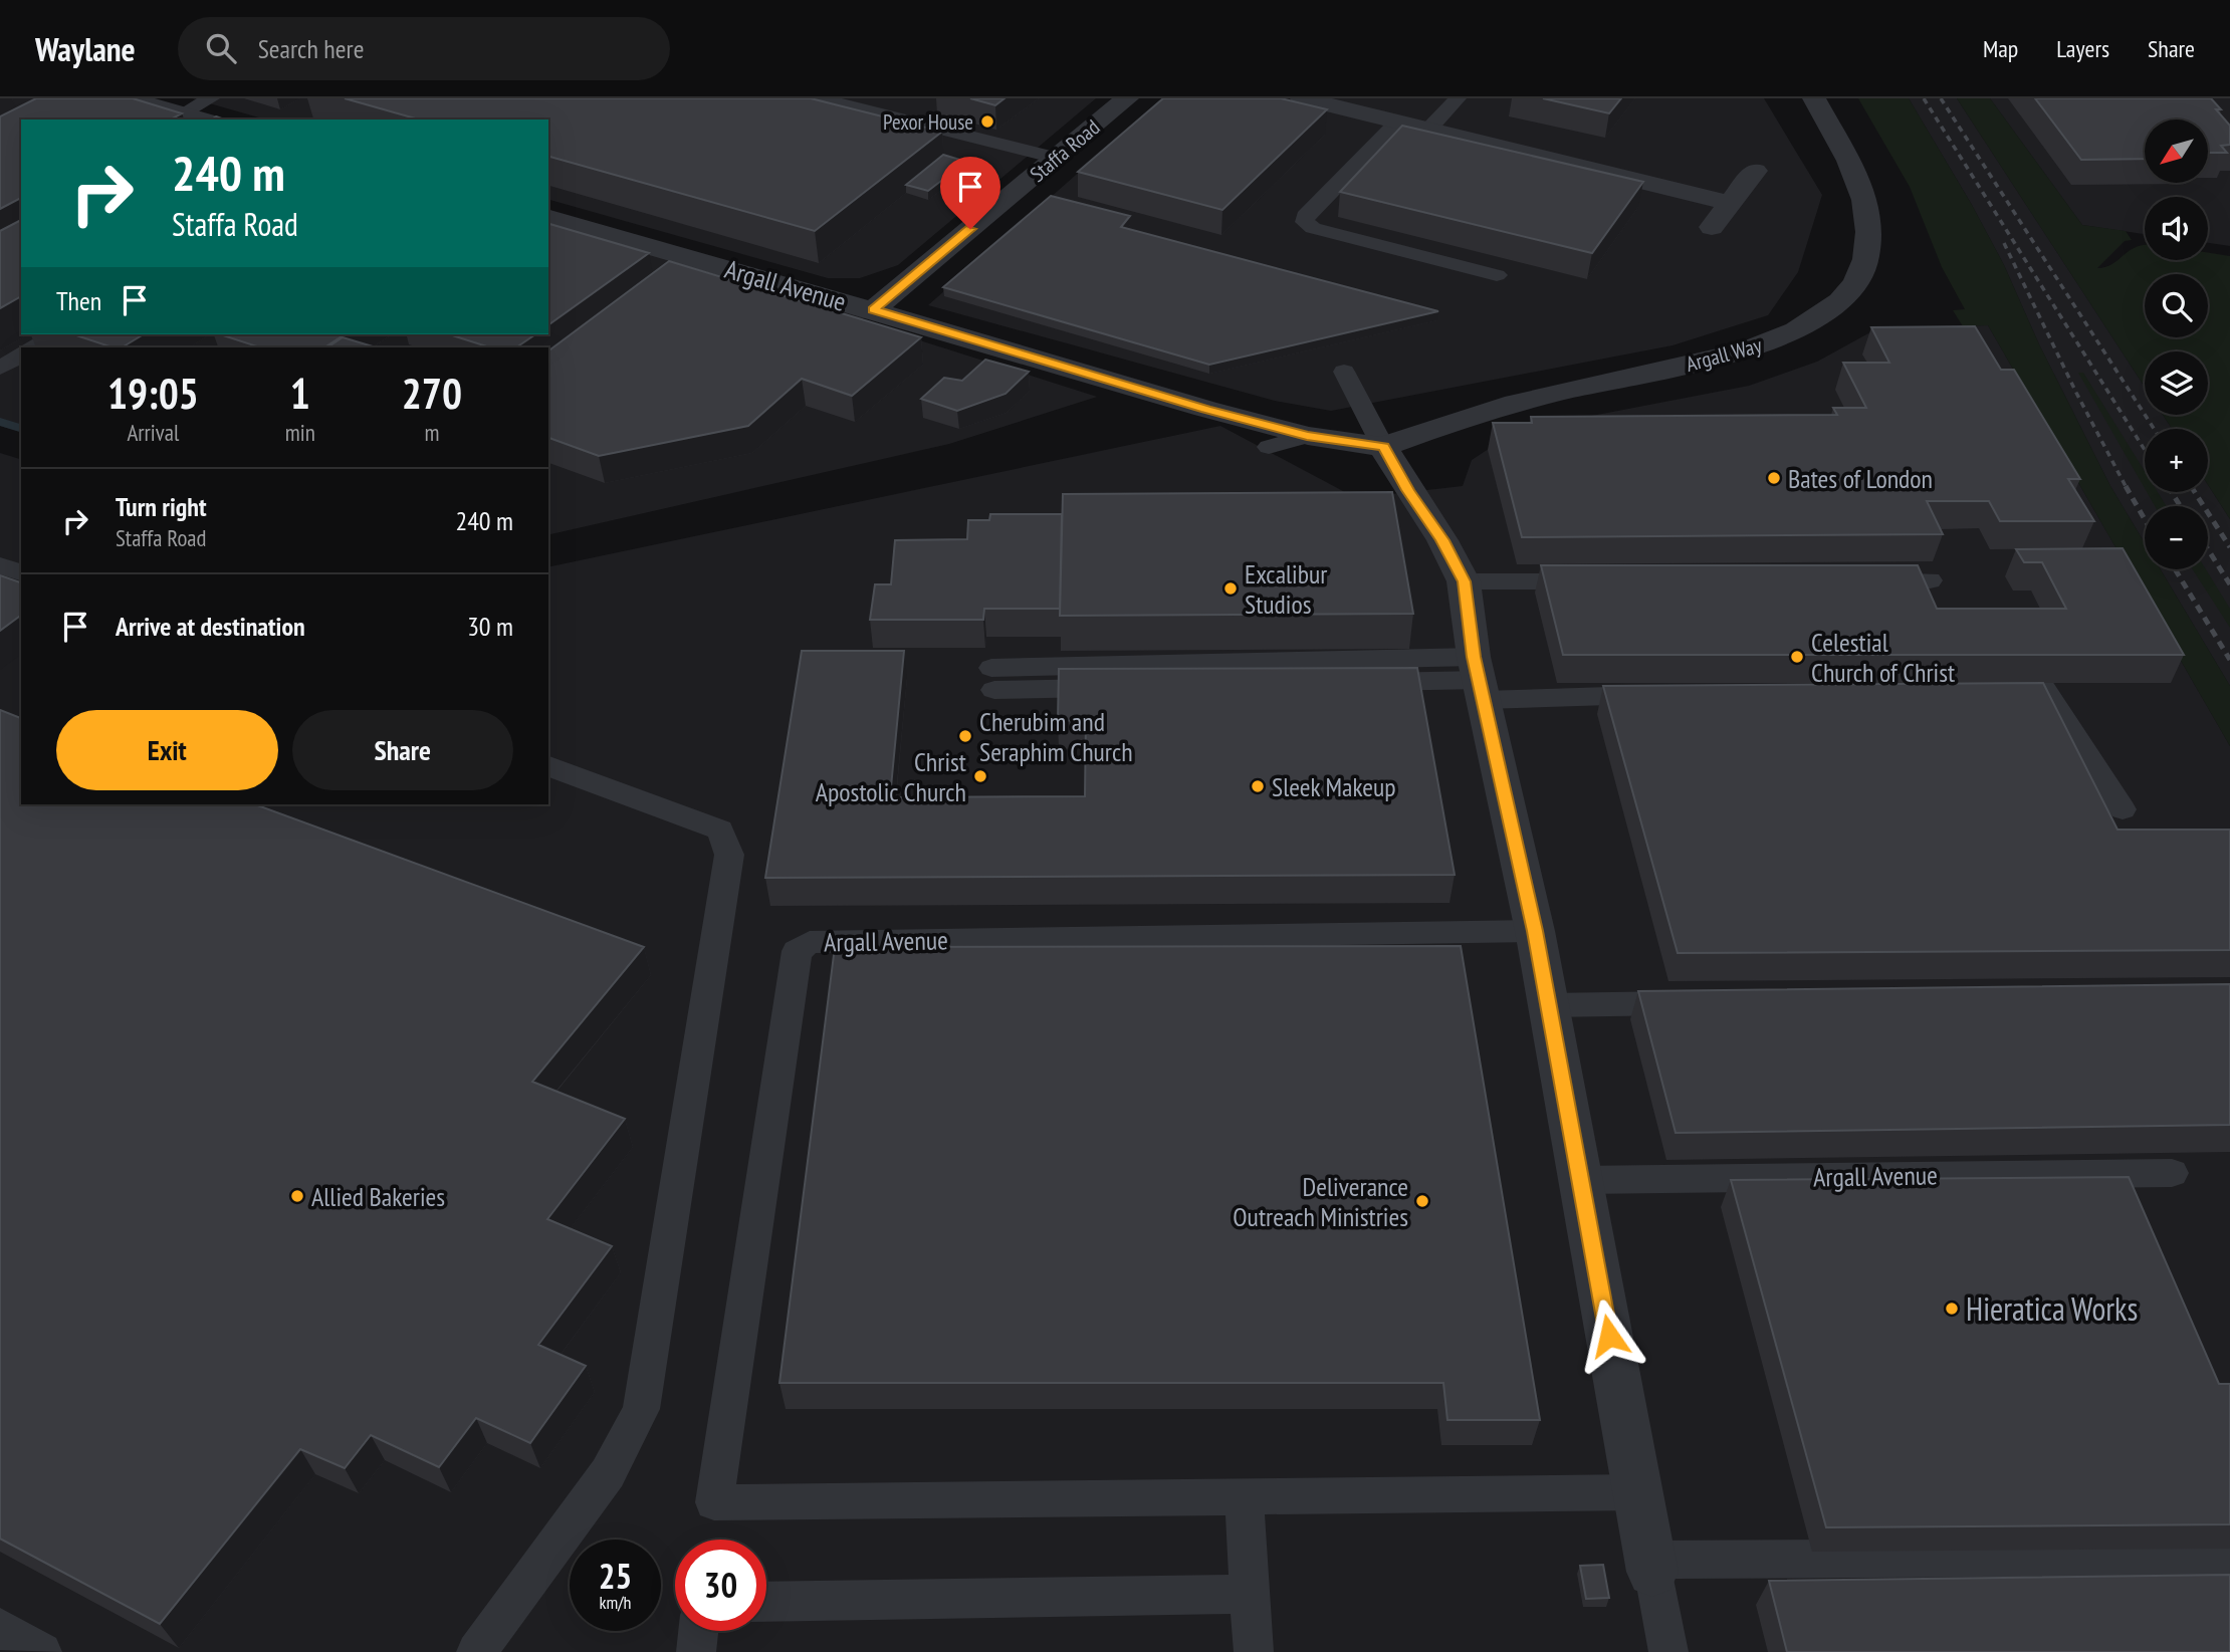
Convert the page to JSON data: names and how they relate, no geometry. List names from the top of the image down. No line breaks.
{"streets":{"street":["Staffa Road","Argall Avenue","Argall Way"]},"crossings":[["Staffa Road","Argall Avenue"],["Argall Avenue","Argall Way"]],"places":["Pexor House","Bates of London","Excalibur Studios","Celestial Church of Christ","Cherubim and Seraphim Church","Christ Apostolic Church","Sleek Makeup","Allied Bakeries","Deliverance Outreach Ministries","Hieratica Works"],"north":"bottom left","page":{"header":"Waylane","search":"Search here","nav":["Map","Layers","Share"],"map_buttons":["+","−"],"turn":["240 m","Staffa Road"],"then":"Then","eta":["19:05","Arrival","1","min","270","m"],"list":[{"name":"Turn right","note":"Staffa Road","value":"240 m"},{"name":"Arrive at destination","value":"30 m"}],"buttons":["Exit","Share"],"speed":"25 km/h","limit":"30"}}
